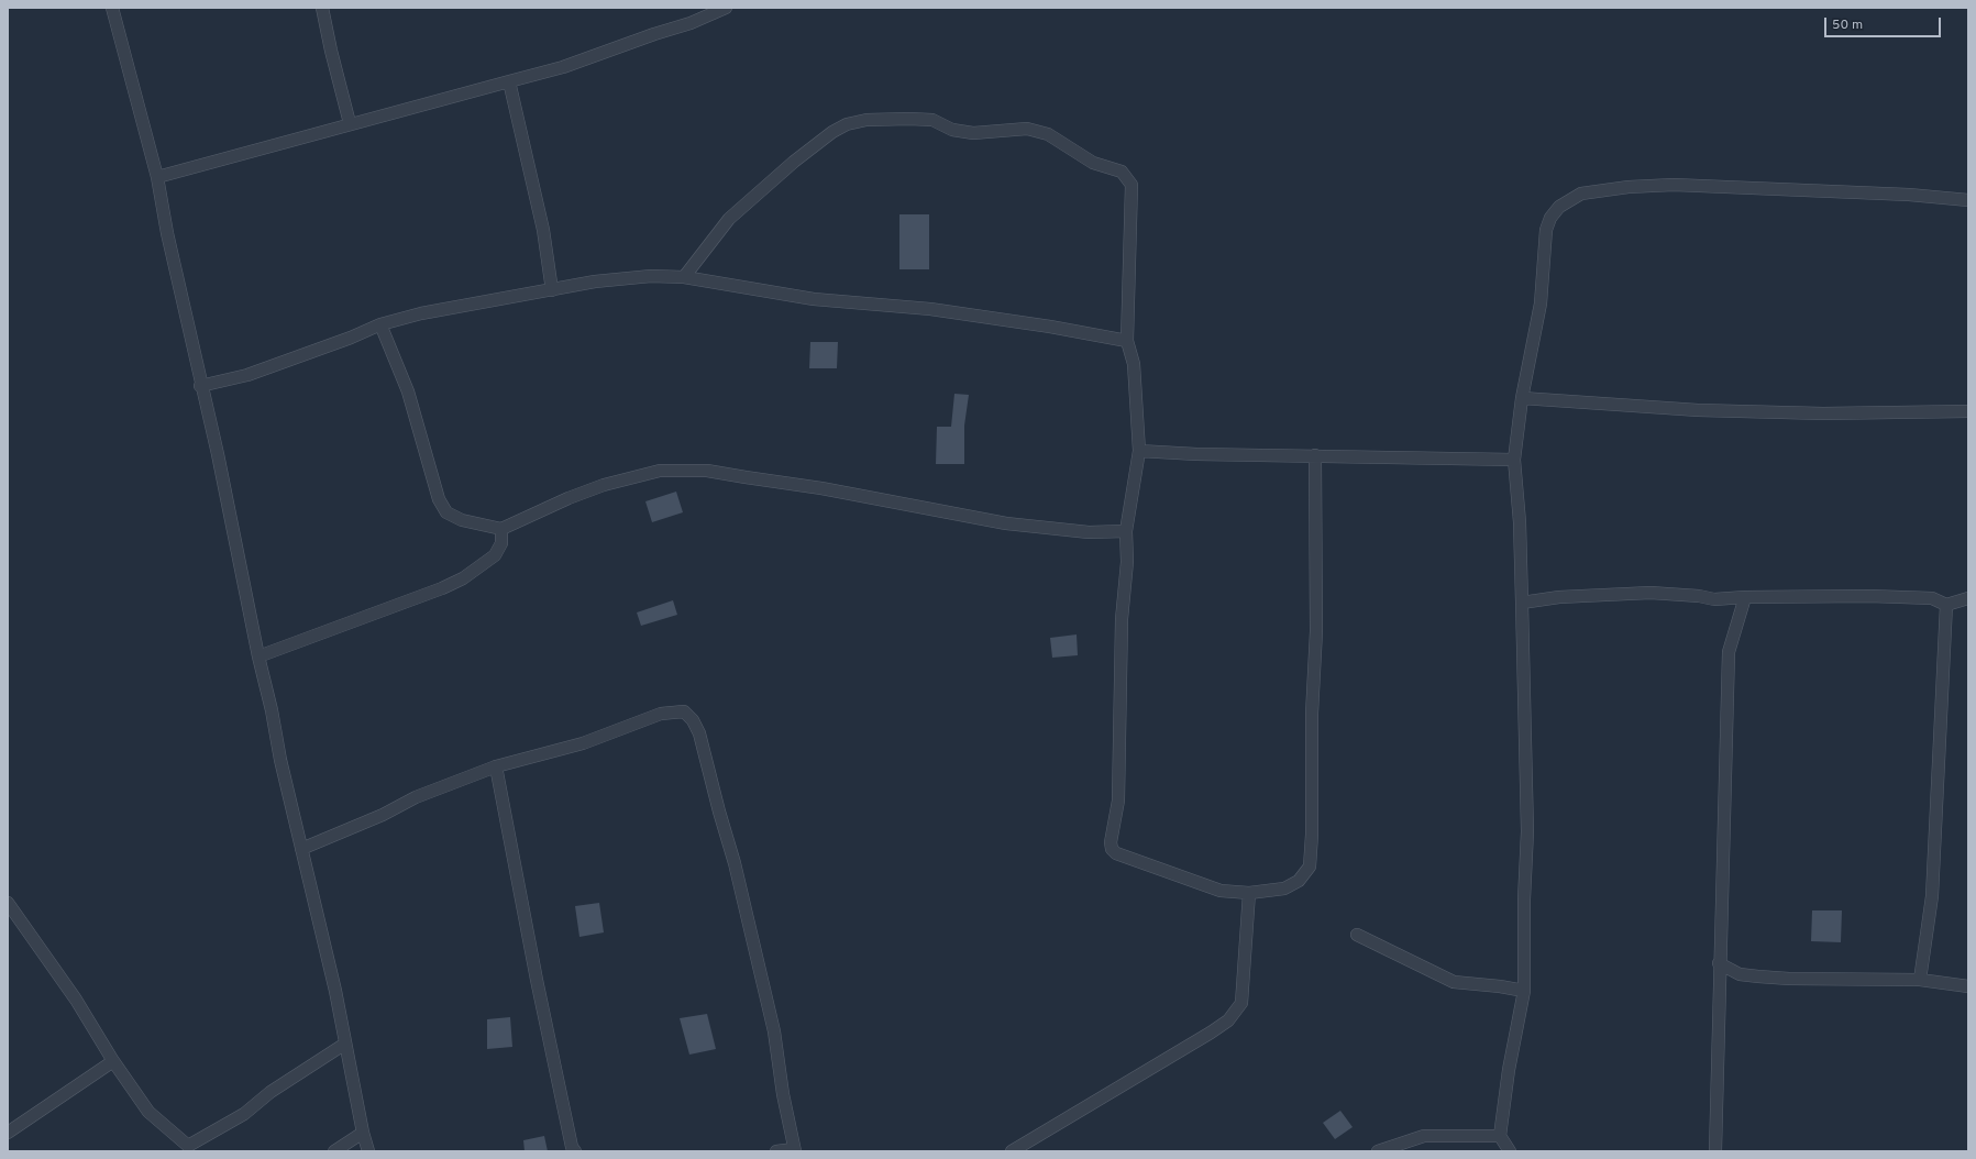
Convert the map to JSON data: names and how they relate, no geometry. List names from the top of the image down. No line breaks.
{"scale_bar":"50 m"}
